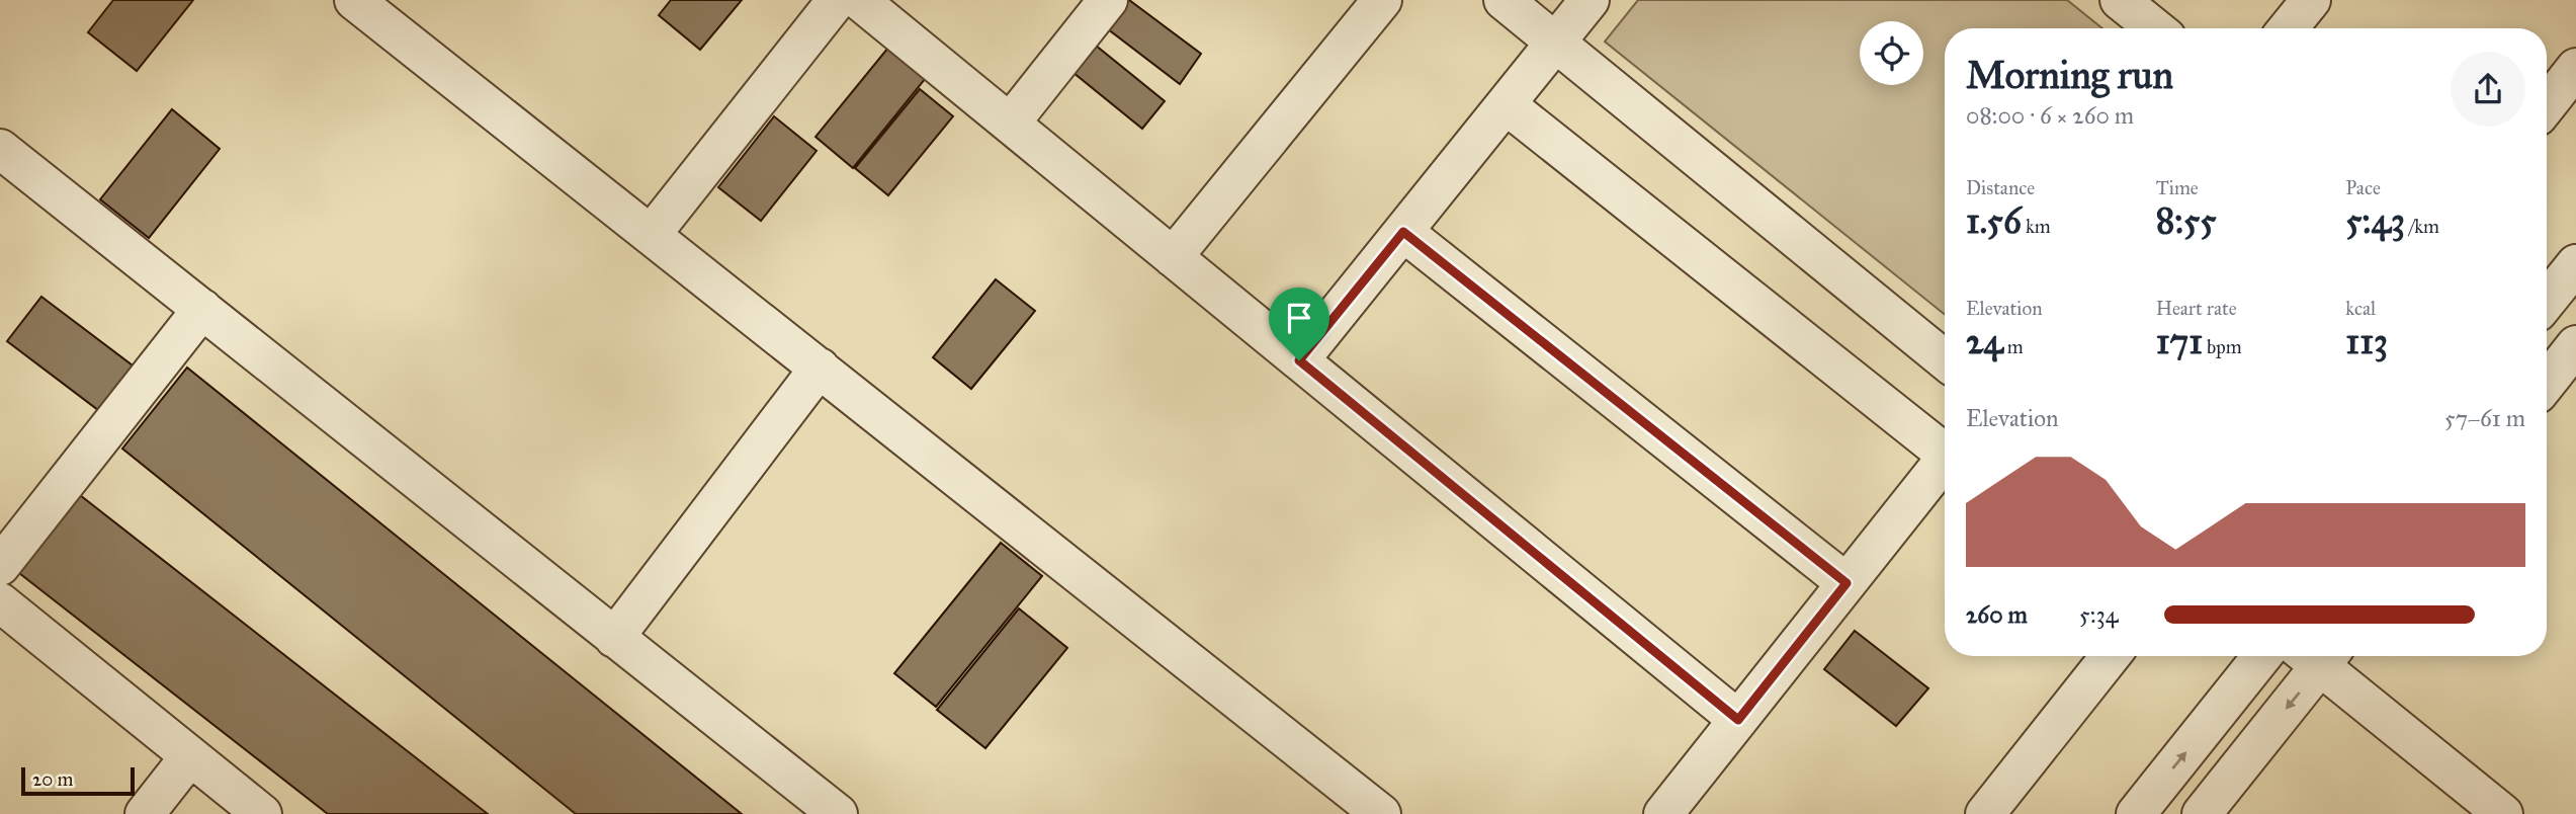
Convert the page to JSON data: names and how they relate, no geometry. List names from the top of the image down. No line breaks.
{"scale_bar":"20 m","page":{"heading":["Morning run","08:00 · 6 × 260 m"],"stats":[["Distance","1.56 km"],["Time","8:55"],["Pace","5:43 /km"],["Elevation","24 m"],["Heart rate","171 bpm"],["kcal","113"]],"chart":["Elevation","57–61 m"],"list":[{"name":"260 m","note":"5:34"}],"scale":"20 m"}}
